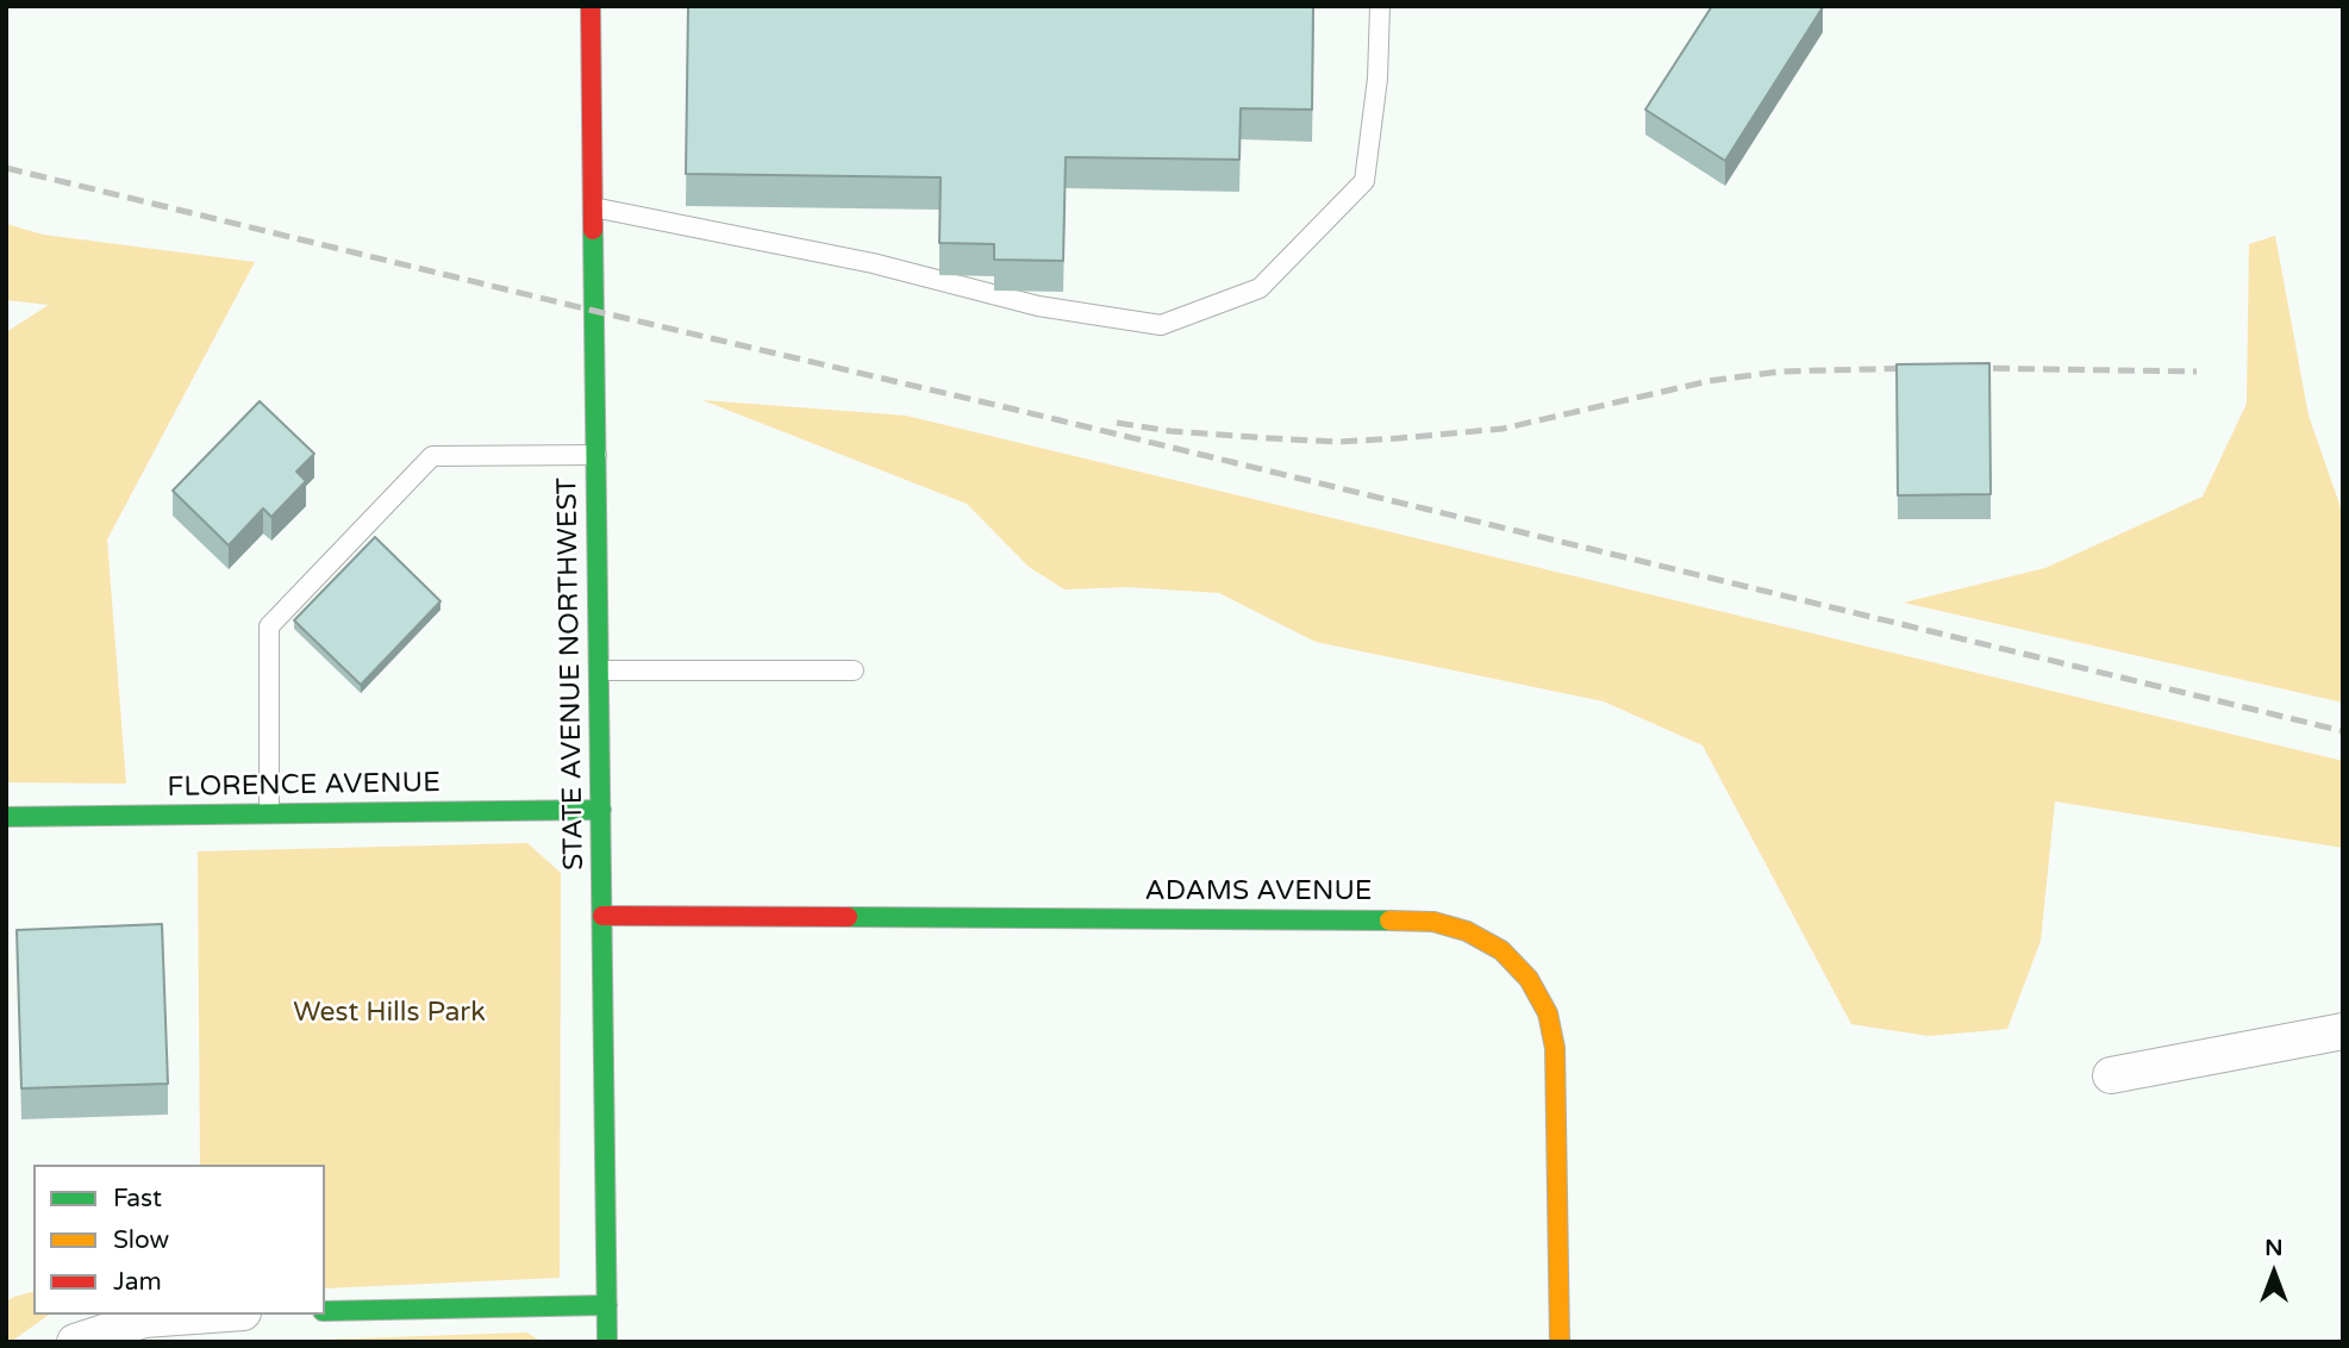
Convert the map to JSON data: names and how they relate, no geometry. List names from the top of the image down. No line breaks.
{"streets":{"street":["STATE AVENUE NORTHWEST","FLORENCE AVENUE","ADAMS AVENUE"]},"crossings":[["STATE AVENUE NORTHWEST","FLORENCE AVENUE"],["STATE AVENUE NORTHWEST","ADAMS AVENUE"]],"parks":["West Hills Park"],"legend":["Fast","Slow","Jam"],"north":"top"}
